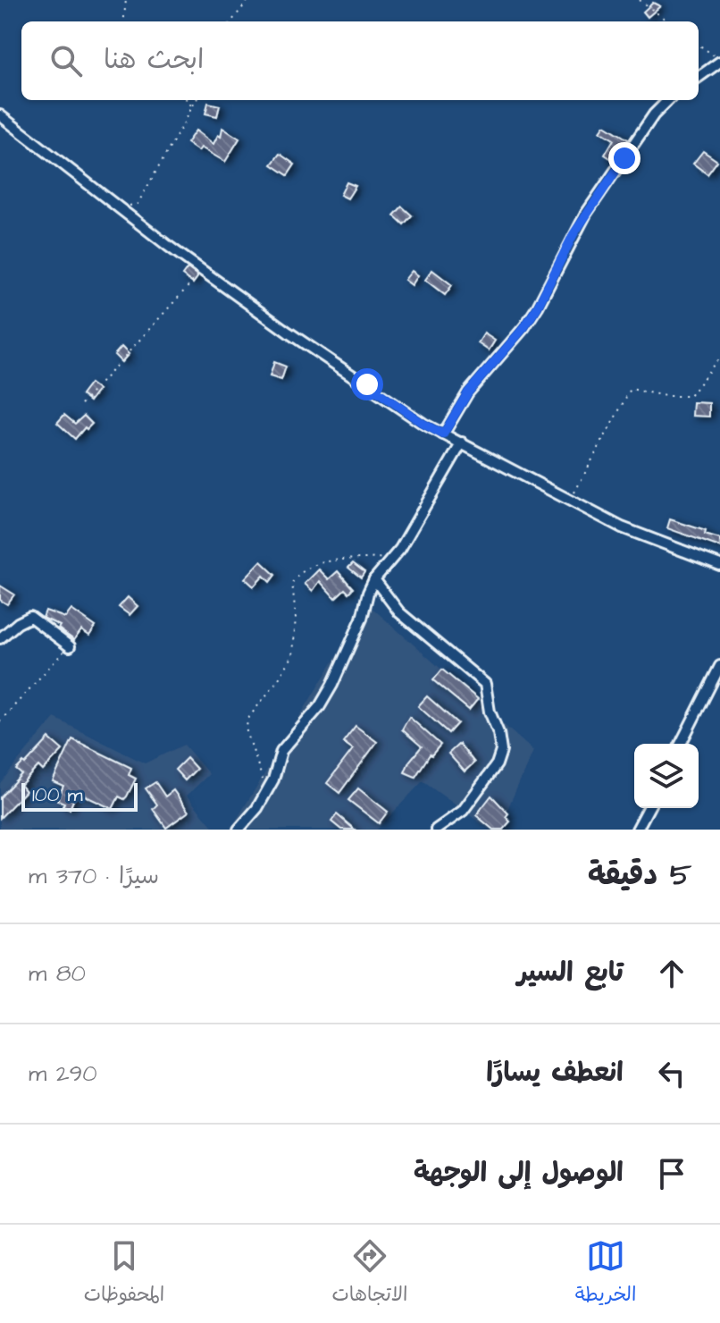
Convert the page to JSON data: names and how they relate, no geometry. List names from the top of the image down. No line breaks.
{"scale_bar":"100 m","page":{"search":"ابحث هنا","scale":"100 m","heading":["5 دقيقة","سيرًا · 370 m"],"list":[["تابع السير","80 m"],["انعطف يسارًا","290 m"],"الوصول إلى الوجهة"],"nav":["الخريطة","الاتجاهات","المحفوظات"]}}
